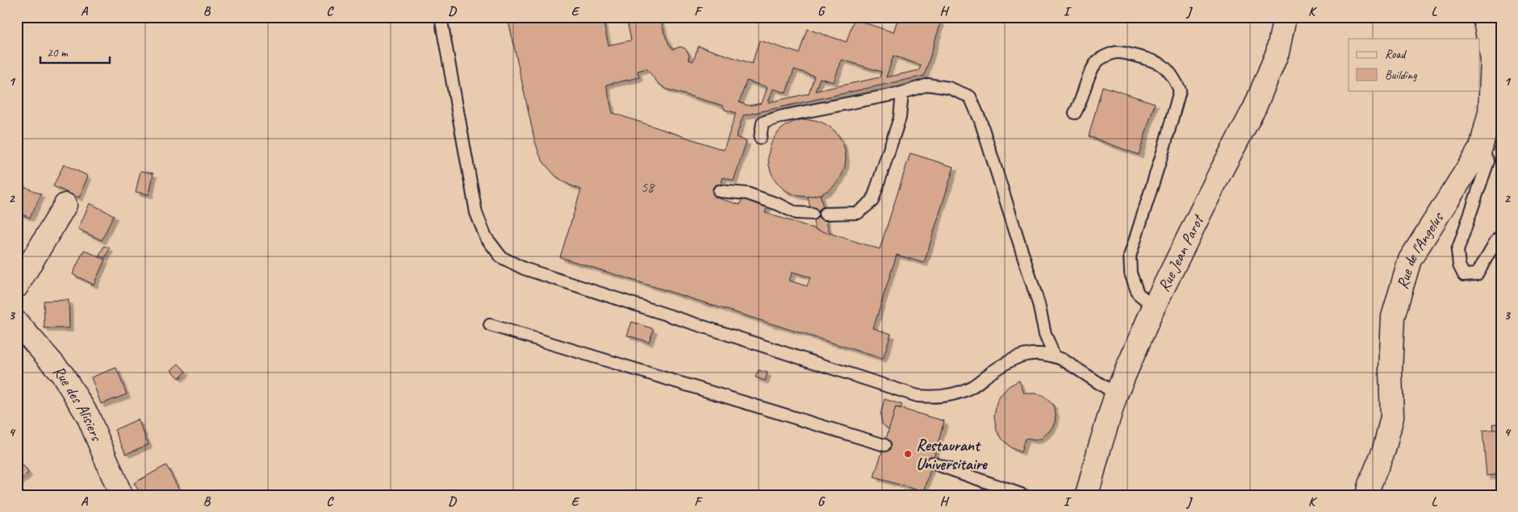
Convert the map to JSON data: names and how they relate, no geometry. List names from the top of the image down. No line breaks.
{"streets":{"street":["Rue de l'Angelus","Rue Jean Parot","Rue des Alisiers"]},"places":["Restaurant Universitaire"],"house_numbers":["58"],"legend":["Road","Building"],"scale_bar":"20 m","grid":{"columns":["A","B","C","D","E","F","G","H","I","J","K","L"],"rows":["1","2","3","4"]}}
